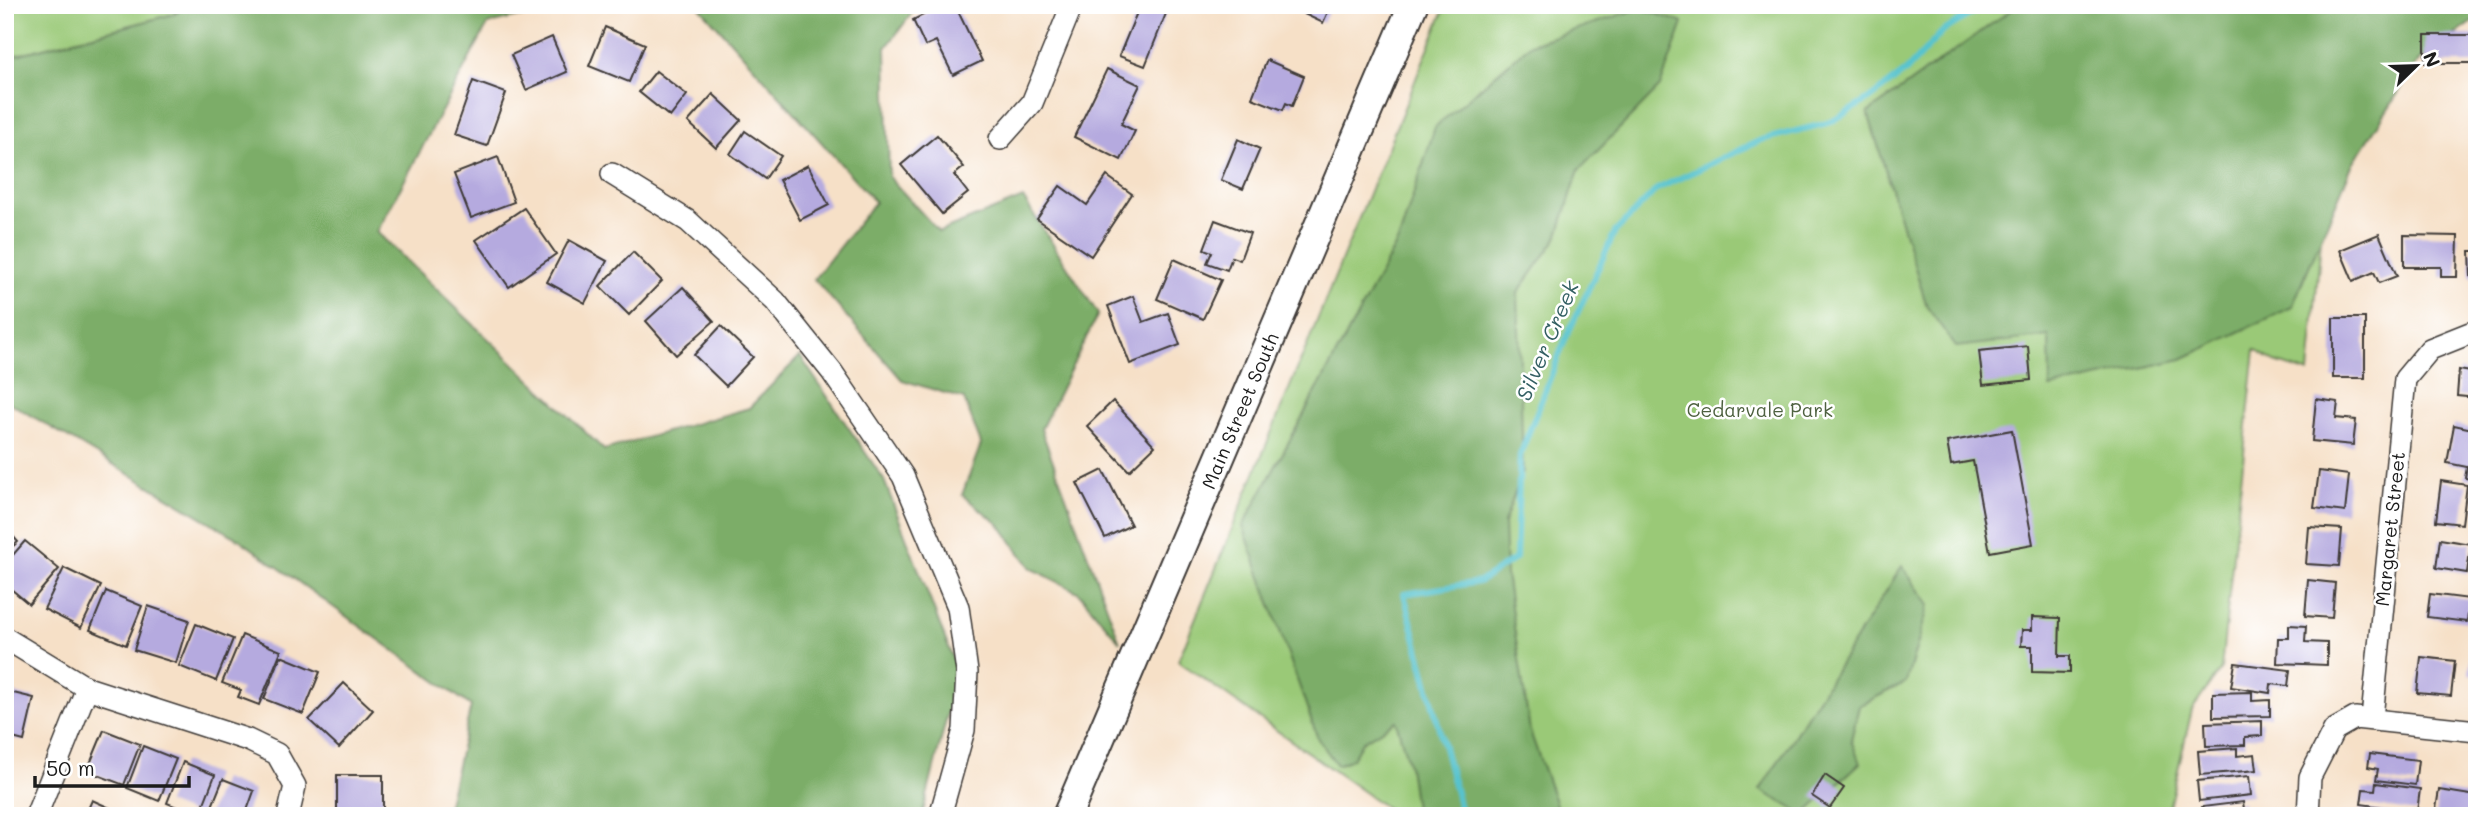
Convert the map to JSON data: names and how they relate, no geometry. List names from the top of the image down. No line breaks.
{"streets":{"street":["Main Street South","Margaret Street"]},"water":["Silver Creek"],"parks":["Cedarvale Park"],"scale_bar":"50 m","north":"top right"}
